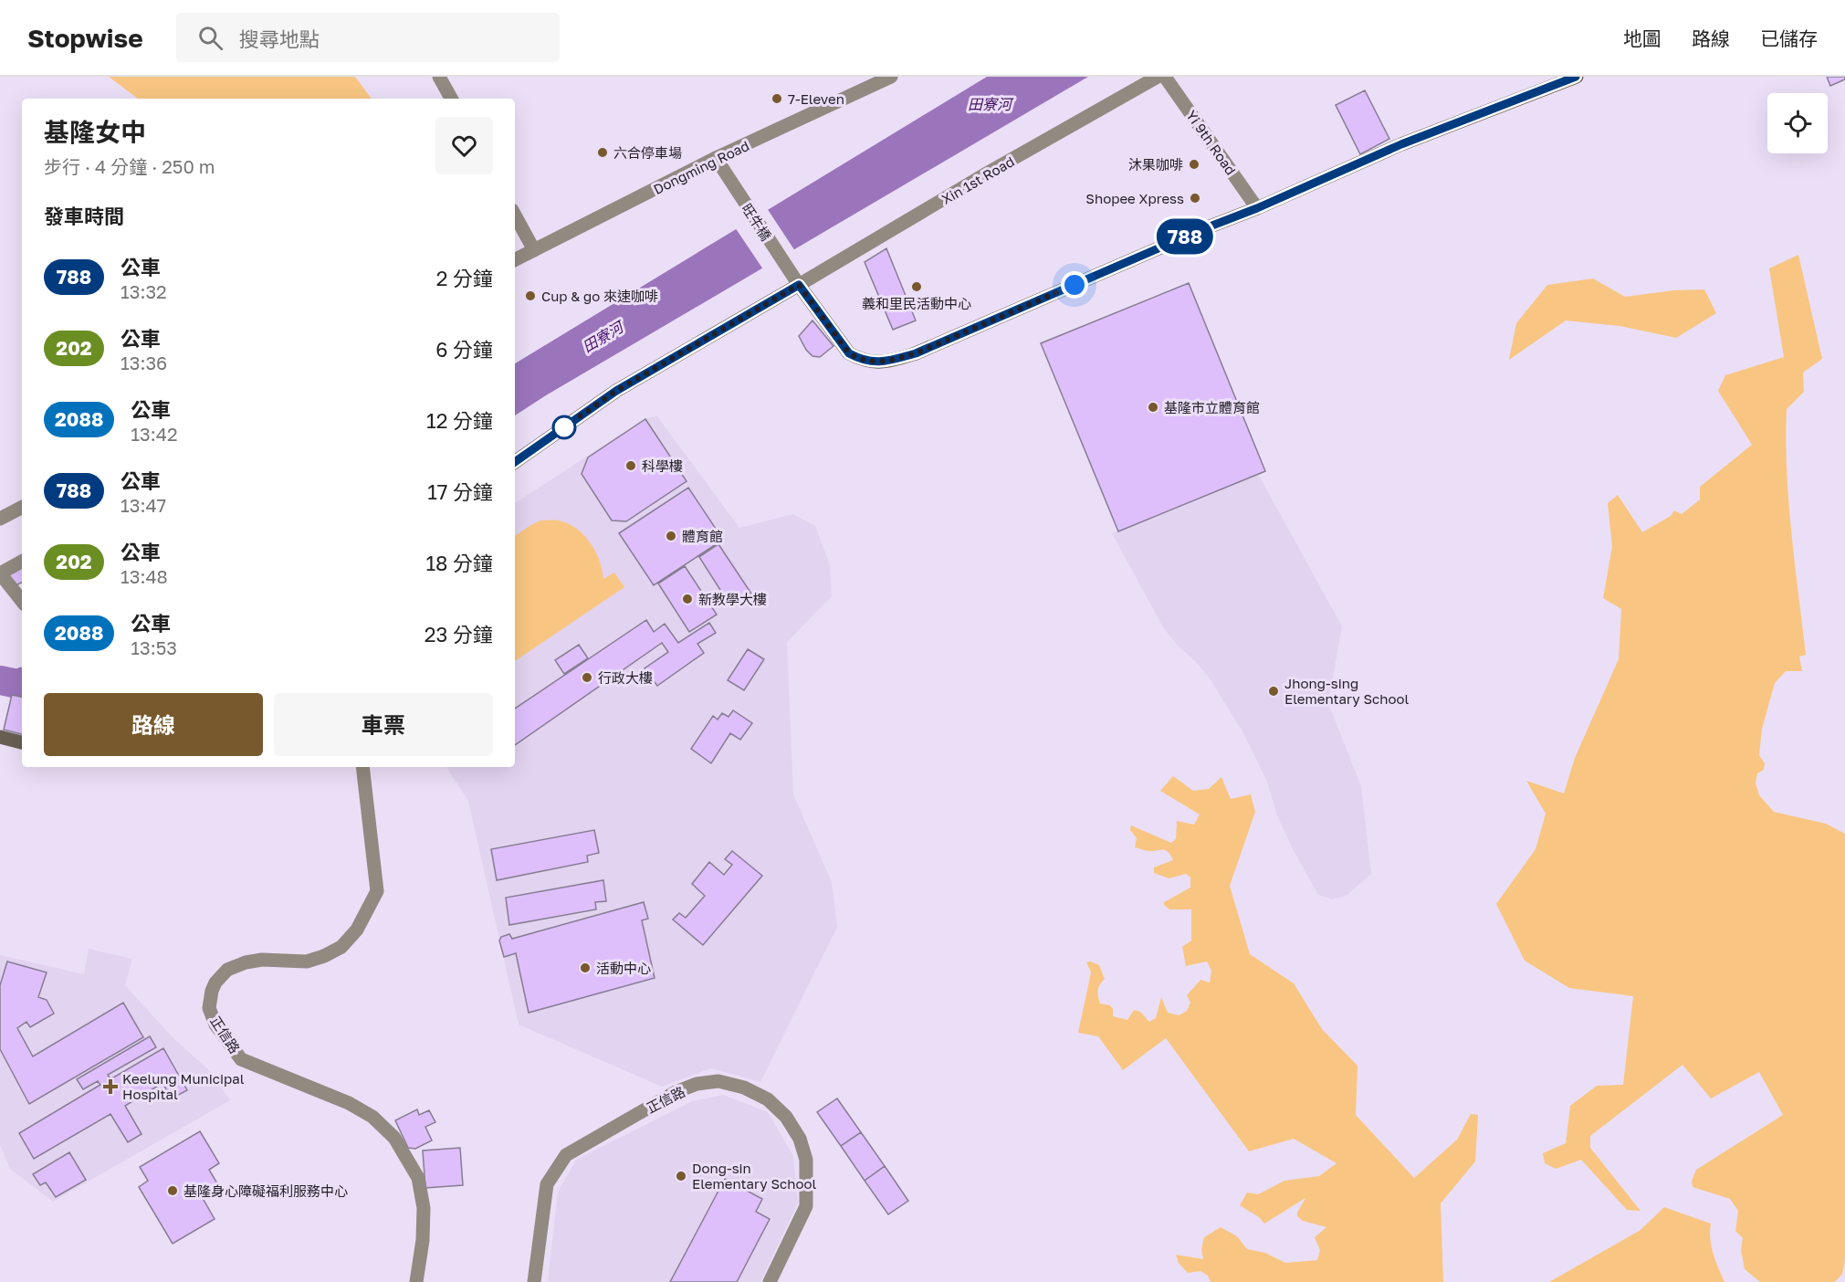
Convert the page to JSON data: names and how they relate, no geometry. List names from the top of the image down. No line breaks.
{"streets":{"street":["Yi 9th Road","Dongming Road","Xin 1st Road","旺牛橋","正信路"]},"crossings":[["Dongming Road","旺牛橋"],["Xin 1st Road","旺牛橋"]],"water":["田寮河"],"places":{"other":["7-Eleven","六合停車場","沐果咖啡","Shopee Xpress","義和里民活動中心","Cup & go 來速咖啡","基隆市立體育館","科學樓","體育館","新教學大樓","行政大樓","Jhong-sing Elementary School","活動中心","Dong-sin Elementary School","基隆身心障礙福利服務中心"],"health":["Keelung Municipal Hospital"]},"lines":["bus line 788"],"page":{"header":"Stopwise","search":"搜尋地點","nav":["地圖","路線","已儲存"],"on_map":"788","heading":[["基隆女中","步行 · 4 分鐘 · 250 m"],"發車時間"],"list":[{"mark":"788","name":"公車","note":"13:32","value":"2 分鐘"},{"mark":"202","name":"公車","note":"13:36","value":"6 分鐘"},{"mark":"2088","name":"公車","note":"13:42","value":"12 分鐘"},{"mark":"788","name":"公車","note":"13:47","value":"17 分鐘"},{"mark":"202","name":"公車","note":"13:48","value":"18 分鐘"},{"mark":"2088","name":"公車","note":"13:53","value":"23 分鐘"}],"buttons":["路線","車票"]}}
